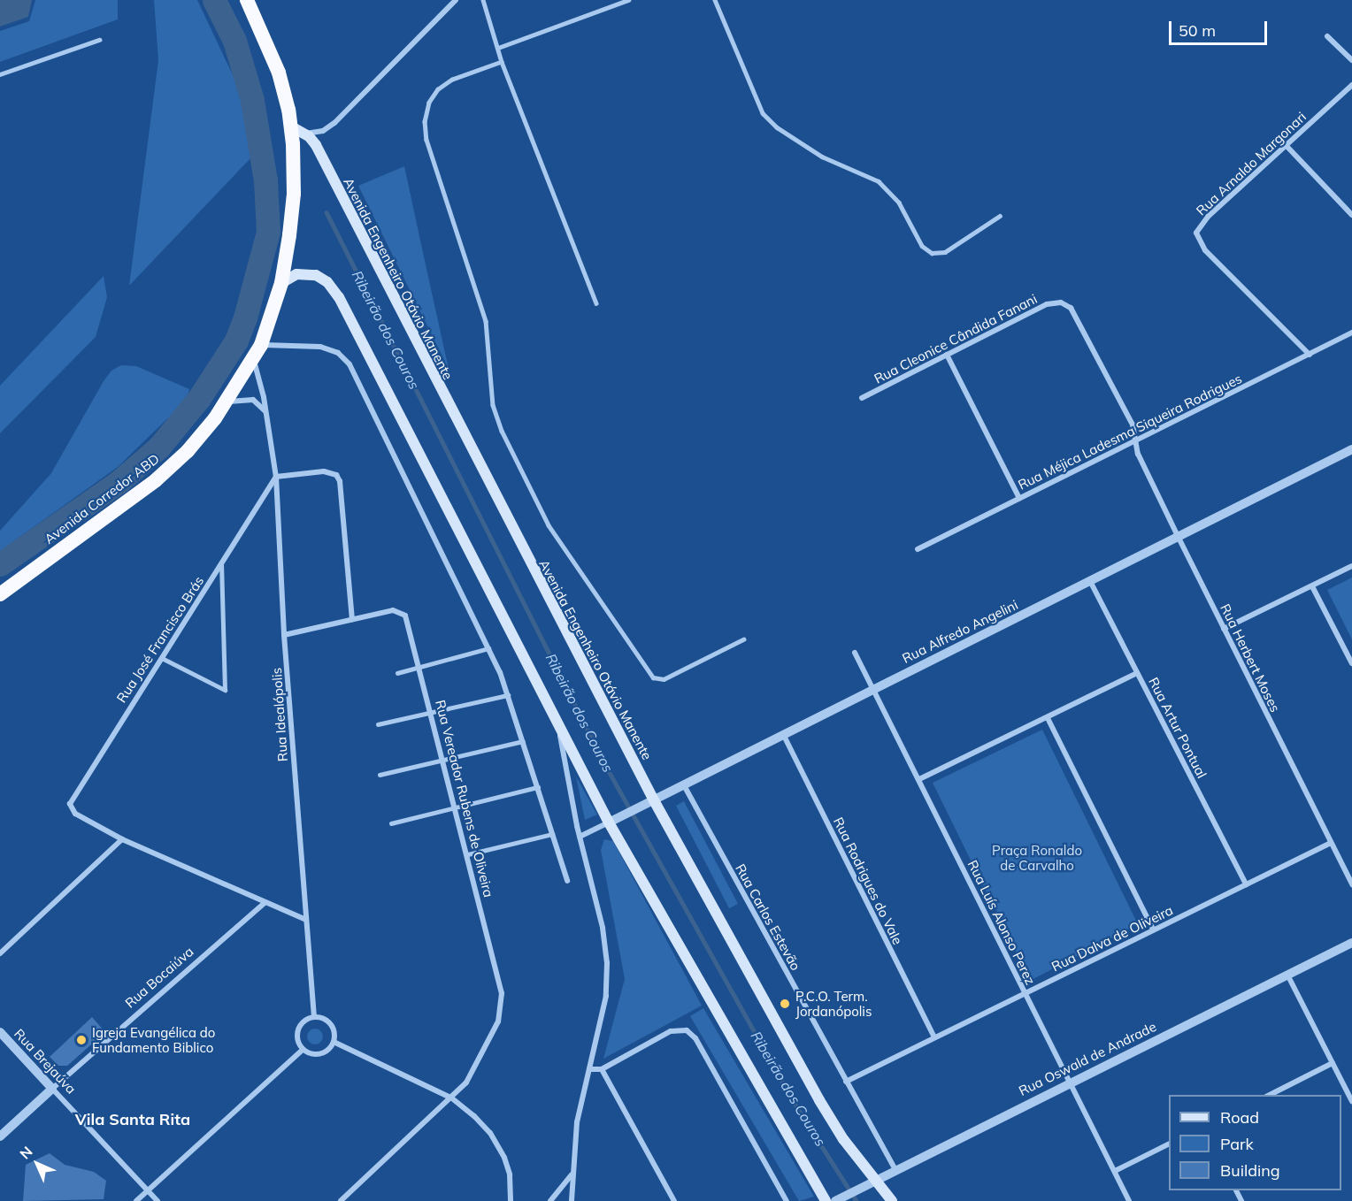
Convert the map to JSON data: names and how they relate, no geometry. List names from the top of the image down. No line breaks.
{"streets":{"highway":["Avenida Corredor ABD"],"main road":["Avenida Engenheiro Otávio Manente"],"street":["Rua Arnaldo Margonari","Rua Cleonice Cândida Fanani","Rua Méjica Ladesma Siqueira Rodrigues","Rua Alfredo Angelini","Rua José Francisco Brás","Rua Herbert Moses","Rua Idealópolis","Rua Artur Pontual","Rua Vereador Rubens de Oliveira","Rua Rodrigues do Vale","Rua Carlos Estevão","Rua Luís Alonso Perez","Rua Dalva de Oliveira","Rua Bocaiúva","Rua Oswald de Andrade","Rua Brejaúva"]},"crossings":[["Rua Arnaldo Margonari","Rua Méjica Ladesma Siqueira Rodrigues"],["Avenida Engenheiro Otávio Manente","Avenida Corredor ABD"],["Avenida Engenheiro Otávio Manente","Rua Alfredo Angelini"],["Avenida Engenheiro Otávio Manente","Rua Oswald de Andrade"],["Rua Cleonice Cândida Fanani","Rua Méjica Ladesma Siqueira Rodrigues"],["Rua Cleonice Cândida Fanani","Rua Herbert Moses"],["Rua Méjica Ladesma Siqueira Rodrigues","Rua Herbert Moses"],["Avenida Corredor ABD","Rua Idealópolis"],["Rua Alfredo Angelini","Rua Herbert Moses"],["Rua Alfredo Angelini","Rua Artur Pontual"],["Rua Alfredo Angelini","Rua Rodrigues do Vale"],["Rua Alfredo Angelini","Rua Carlos Estevão"],["Rua Alfredo Angelini","Rua Luís Alonso Perez"],["Rua José Francisco Brás","Rua Idealópolis"],["Rua Herbert Moses","Rua Dalva de Oliveira"],["Rua Idealópolis","Rua Vereador Rubens de Oliveira"],["Rua Artur Pontual","Rua Dalva de Oliveira"],["Rua Rodrigues do Vale","Rua Dalva de Oliveira"],["Rua Carlos Estevão","Rua Dalva de Oliveira"],["Rua Carlos Estevão","Rua Oswald de Andrade"],["Rua Luís Alonso Perez","Rua Dalva de Oliveira"],["Rua Luís Alonso Perez","Rua Oswald de Andrade"],["Rua Bocaiúva","Rua Brejaúva"]],"districts":["Vila Santa Rita"],"water":["Ribeirão dos Couros"],"parks":["Praça Ronaldo de Carvalho"],"places":["P.C.O. Term. Jordanópolis","Igreja Evangélica do Fundamento Biblico"],"legend":["Road","Park","Building"],"scale_bar":"50 m","north":"top left"}
